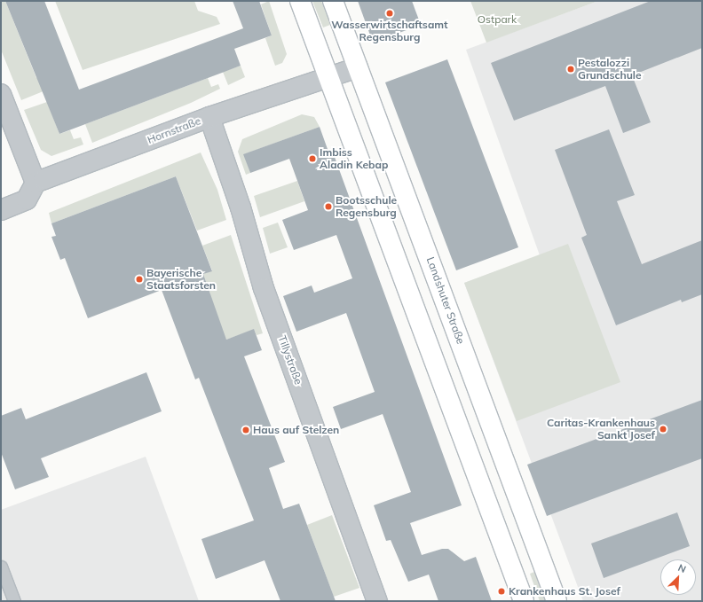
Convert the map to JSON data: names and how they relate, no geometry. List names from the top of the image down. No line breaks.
{"streets":{"main road":["Landshuter Straße"],"street":["Hornstraße","Tillystraße"]},"crossings":[["Hornstraße","Landshuter Straße"],["Hornstraße","Tillystraße"]],"parks":["Ostpark"],"places":["Wasserwirtschaftsamt Regensburg","Pestalozzi Grundschule","Imbiss Aladin Kebap","Bootsschule Regensburg","Bayerische Staatsforsten","Caritas-Krankenhaus Sankt Josef","Haus auf Stelzen","Krankenhaus St. Josef"],"north":"top right"}
